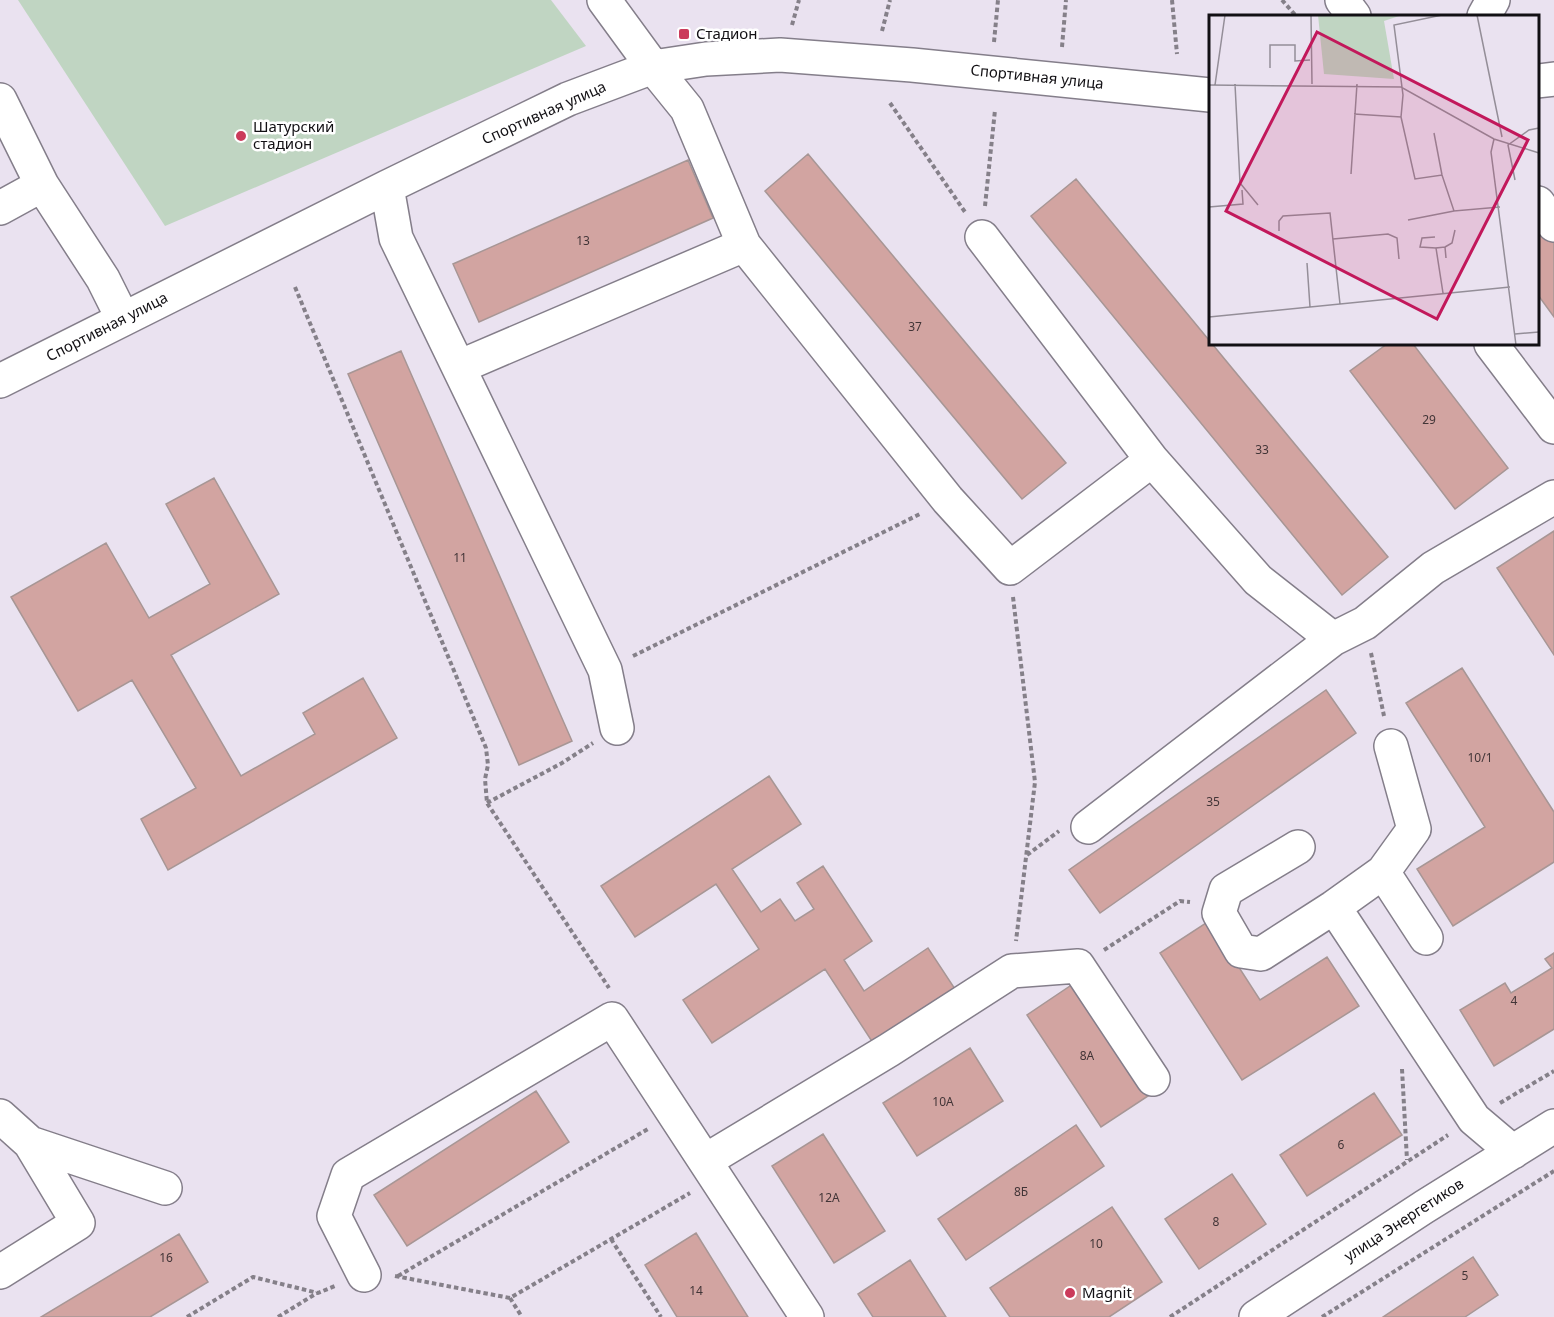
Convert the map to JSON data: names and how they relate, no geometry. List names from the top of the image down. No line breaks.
{"streets":{"street":["Спортивная улица","улица Энергетиков"]},"places":{"transit":["Стадион"],"other":["Шатурский стадион","Magnit"]},"house_numbers":["13","37","29","33","11","10/1","35","4","8А","10А","6","8Б","12А","8","10","16","5","14"]}
